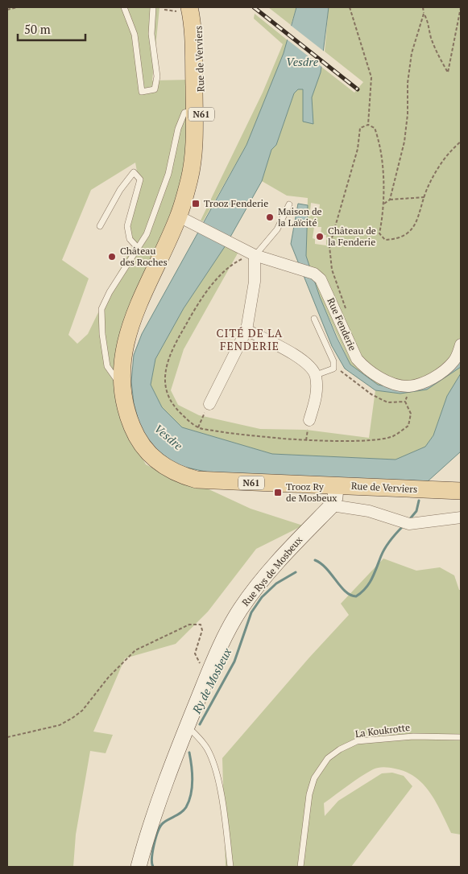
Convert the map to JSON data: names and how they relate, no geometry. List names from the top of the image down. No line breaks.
{"streets":{"main road":["Rue de Verviers","N61","Rue Rys de Mosbeux"],"street":["Rue Fenderie"],"lane":["La Koukrotte"]},"crossings":[["Rue de Verviers","Rue Fenderie"]],"districts":["CITÉ DE LA FENDERIE"],"water":["Vesdre","Ry de Mosbeux"],"places":{"transit":["Trooz Fenderie","Trooz Ry de Mosbeux"],"other":["Maison de la Laïcité","Château de la Fenderie","Château des Roches"]},"scale_bar":"50 m"}
